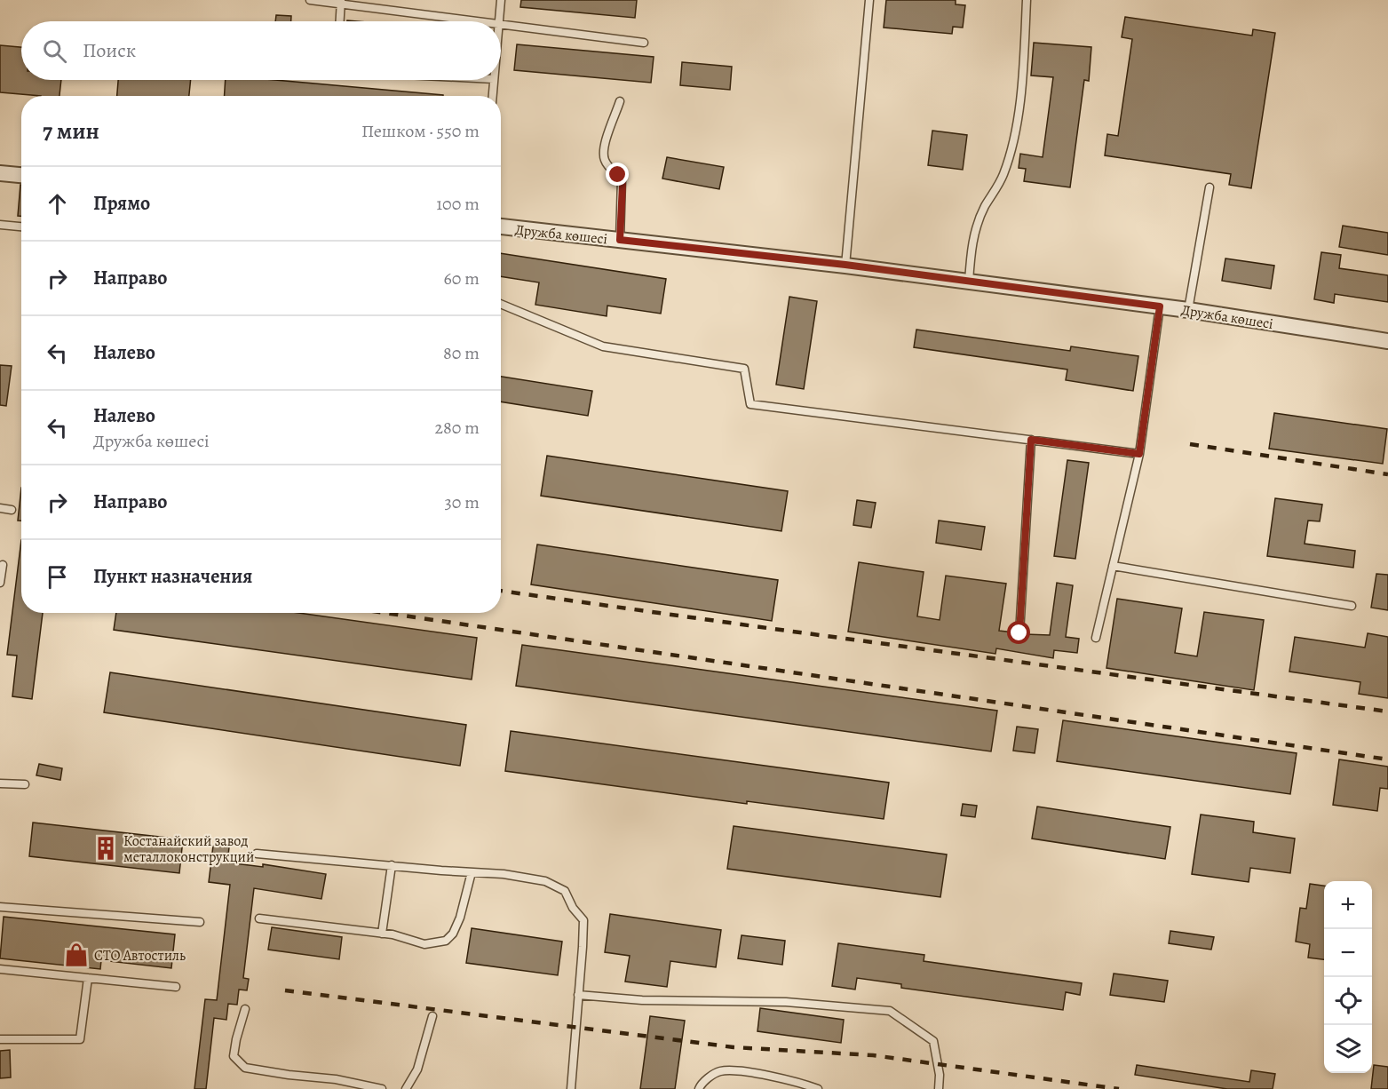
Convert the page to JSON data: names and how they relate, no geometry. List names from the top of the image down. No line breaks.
{"streets":{"street":["Дружба көшесі"]},"places":{"building":["Костанайский завод металлоконструкций"],"shop":["СТО Автостиль"]},"page":{"search":"Поиск","heading":["7 мин","Пешком · 550 m"],"list":[["Прямо","100 m"],["Направо","60 m"],["Налево","80 m"],["Налево","Дружба көшесі","280 m"],["Направо","30 m"],"Пункт назначения"],"map_buttons":["+","−"]}}
